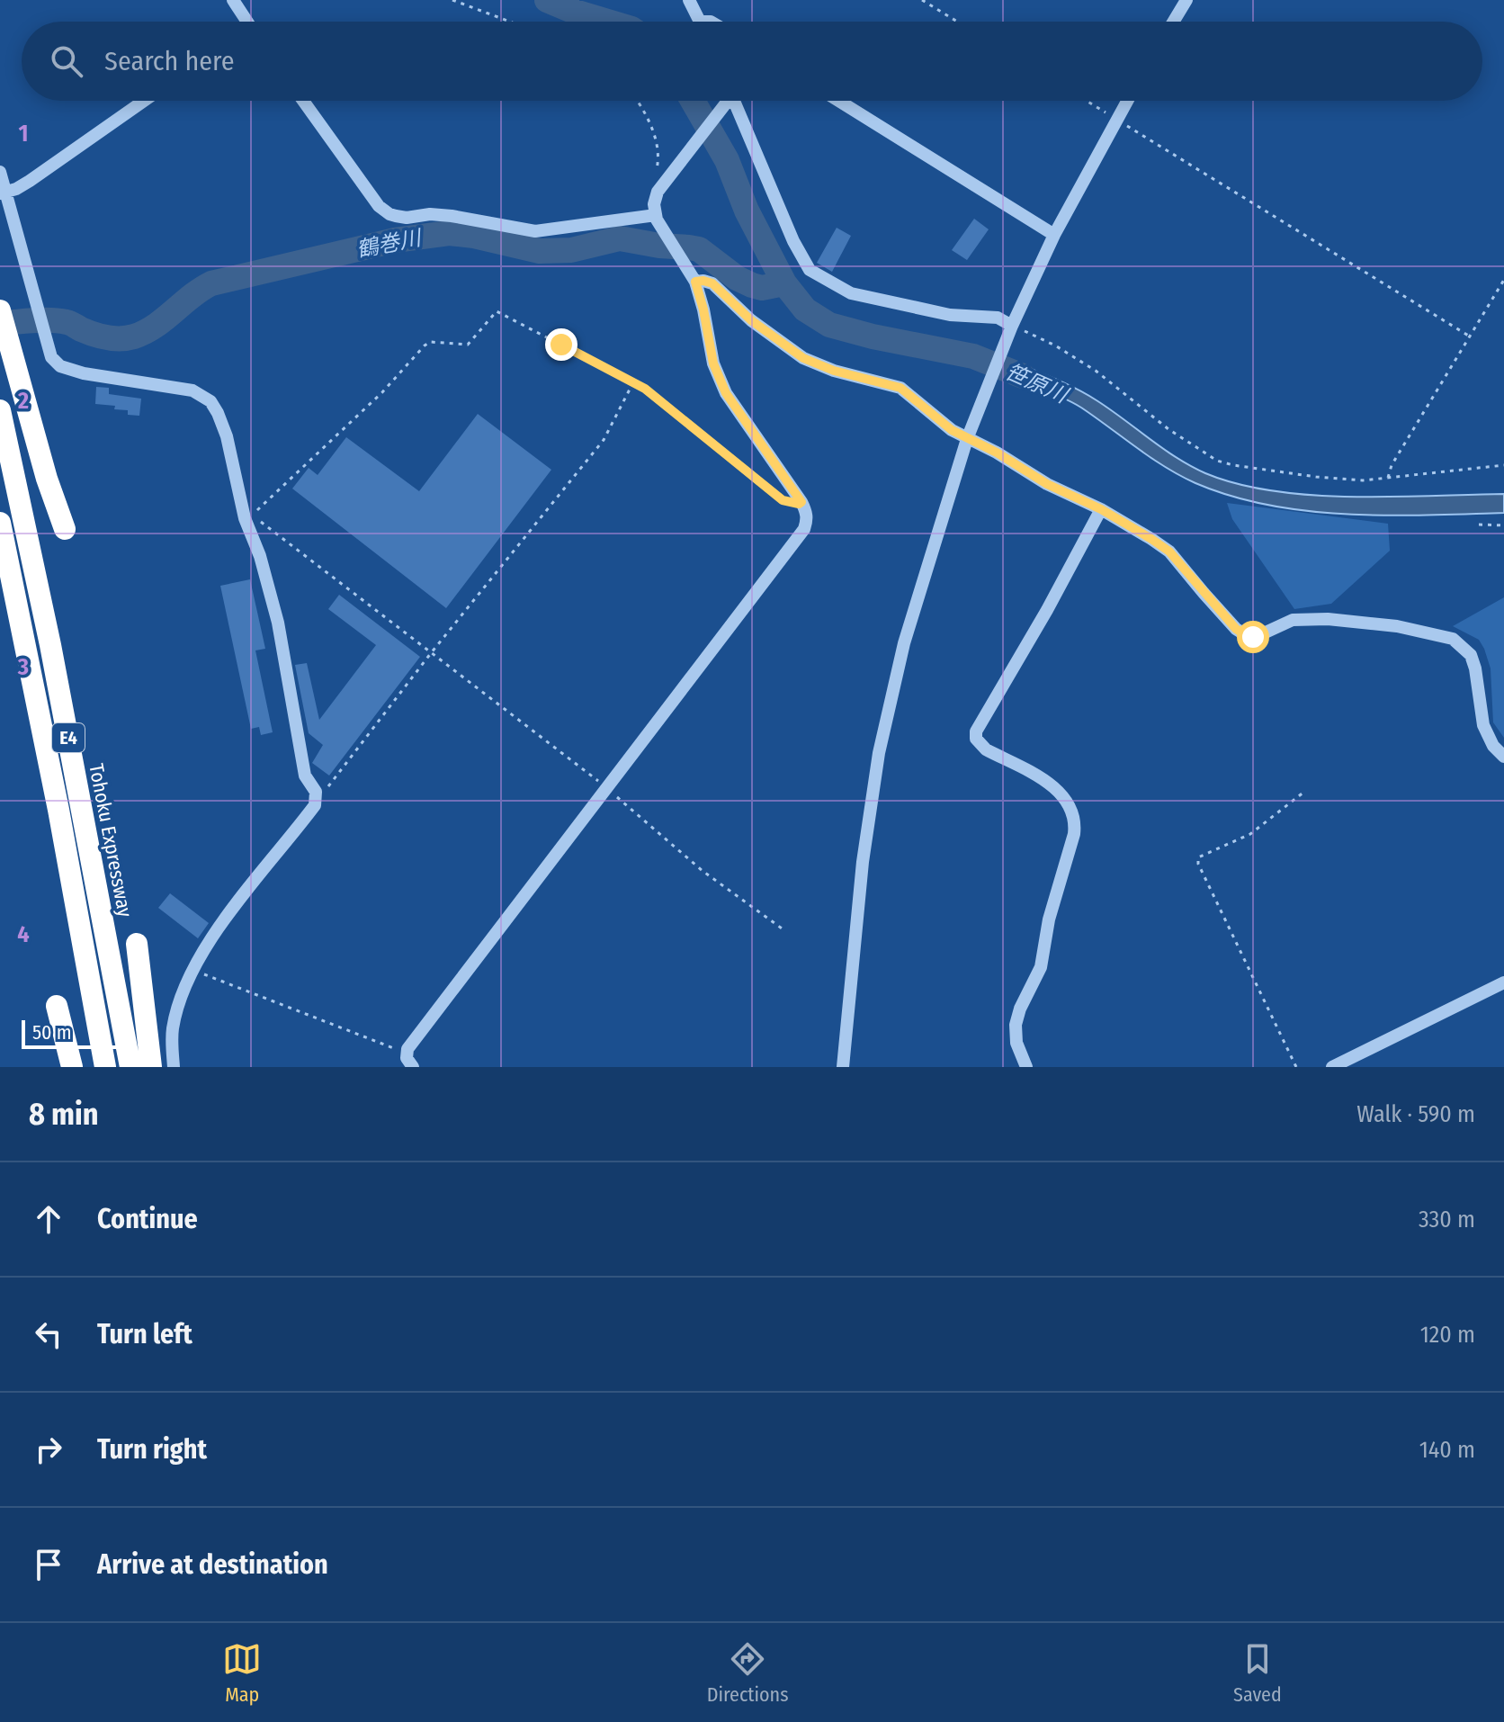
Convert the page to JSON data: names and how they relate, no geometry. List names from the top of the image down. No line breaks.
{"streets":{"highway":["E4","Tohoku Expressway"]},"water":["鶴巻川","笹原川"],"scale_bar":"50 m","page":{"search":"Search here","scale":"50 m","heading":["8 min","Walk · 590 m"],"list":[["Continue","330 m"],["Turn left","120 m"],["Turn right","140 m"],"Arrive at destination"],"nav":["Map","Directions","Saved"]},"grid":{"rows":["1","2","3","4"]}}
